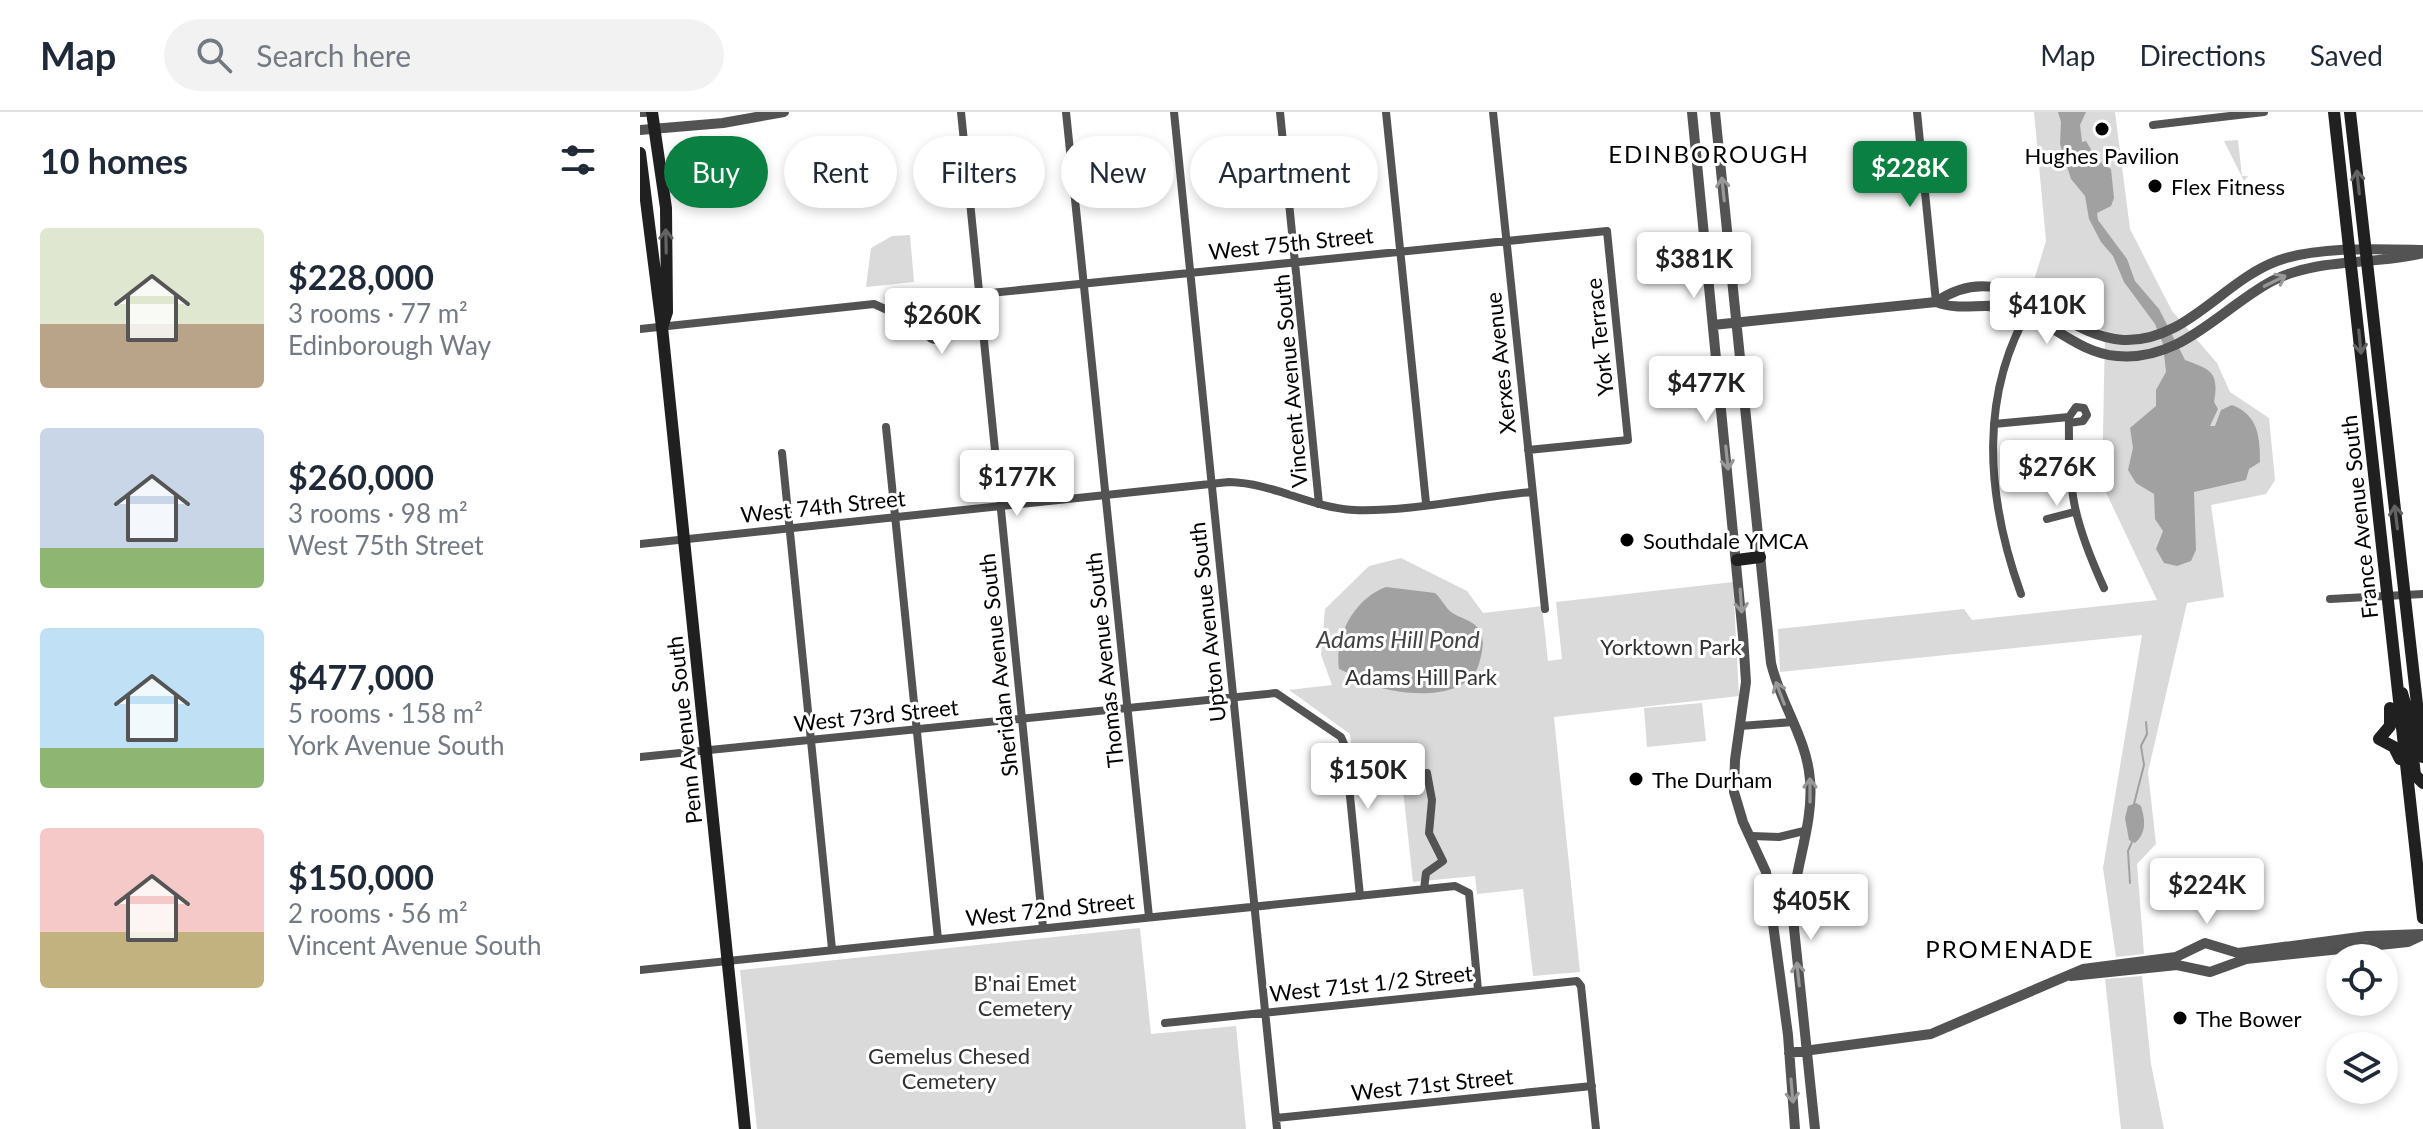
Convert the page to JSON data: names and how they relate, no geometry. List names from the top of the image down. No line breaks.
{"streets":{"main road":["France Avenue South","Penn Avenue South"],"street":["West 75th Street","York Terrace","Xerxes Avenue","Vincent Avenue South","West 74th Street","Upton Avenue South","Thomas Avenue South","Sheridan Avenue South","West 73rd Street","West 72nd Street","West 71st 1/2 Street","West 71st Street"]},"crossings":[["West 75th Street","York Terrace"],["West 75th Street","Xerxes Avenue"],["West 75th Street","Vincent Avenue South"],["West 75th Street","Upton Avenue South"],["West 75th Street","Thomas Avenue South"],["West 75th Street","Sheridan Avenue South"],["York Terrace","Xerxes Avenue"],["Xerxes Avenue","West 74th Street"],["Vincent Avenue South","West 74th Street"],["West 74th Street","Upton Avenue South"],["West 74th Street","Thomas Avenue South"],["West 74th Street","Sheridan Avenue South"],["West 74th Street","Penn Avenue South"],["Upton Avenue South","West 73rd Street"],["Upton Avenue South","West 72nd Street"],["Upton Avenue South","West 71st 1/2 Street"],["Upton Avenue South","West 71st Street"],["Thomas Avenue South","West 73rd Street"],["Thomas Avenue South","West 72nd Street"],["Sheridan Avenue South","West 73rd Street"],["Sheridan Avenue South","West 72nd Street"],["West 73rd Street","Penn Avenue South"],["West 73rd Street","West 72nd Street"],["Penn Avenue South","West 72nd Street"],["West 72nd Street","West 71st 1/2 Street"],["West 71st 1/2 Street","West 71st Street"]],"districts":["EDINBOROUGH","PROMENADE"],"water":["Adams Hill Pond"],"parks":["Yorktown Park","Adams Hill Park","B'nai Emet Cemetery","Gemelus Chesed Cemetery"],"places":["Hughes Pavilion","Flex Fitness","Southdale YMCA","The Durham","The Bower"],"page":{"header":"Map","search":"Search here","nav":["Map","Directions","Saved"],"heading":"10 homes","chip":["Buy","Rent","Filters","New","Apartment"],"price":["$228K","$381K","$410K","$260K","$477K","$276K","$177K","$150K","$224K","$405K"],"list":[{"name":"$228,000","note":"3 rooms · 77 m² · Edinborough Way"},{"name":"$260,000","note":"3 rooms · 98 m² · West 75th Street"},{"name":"$477,000","note":"5 rooms · 158 m² · York Avenue South"},{"name":"$150,000","note":"2 rooms · 56 m² · Vincent Avenue South"}]}}
